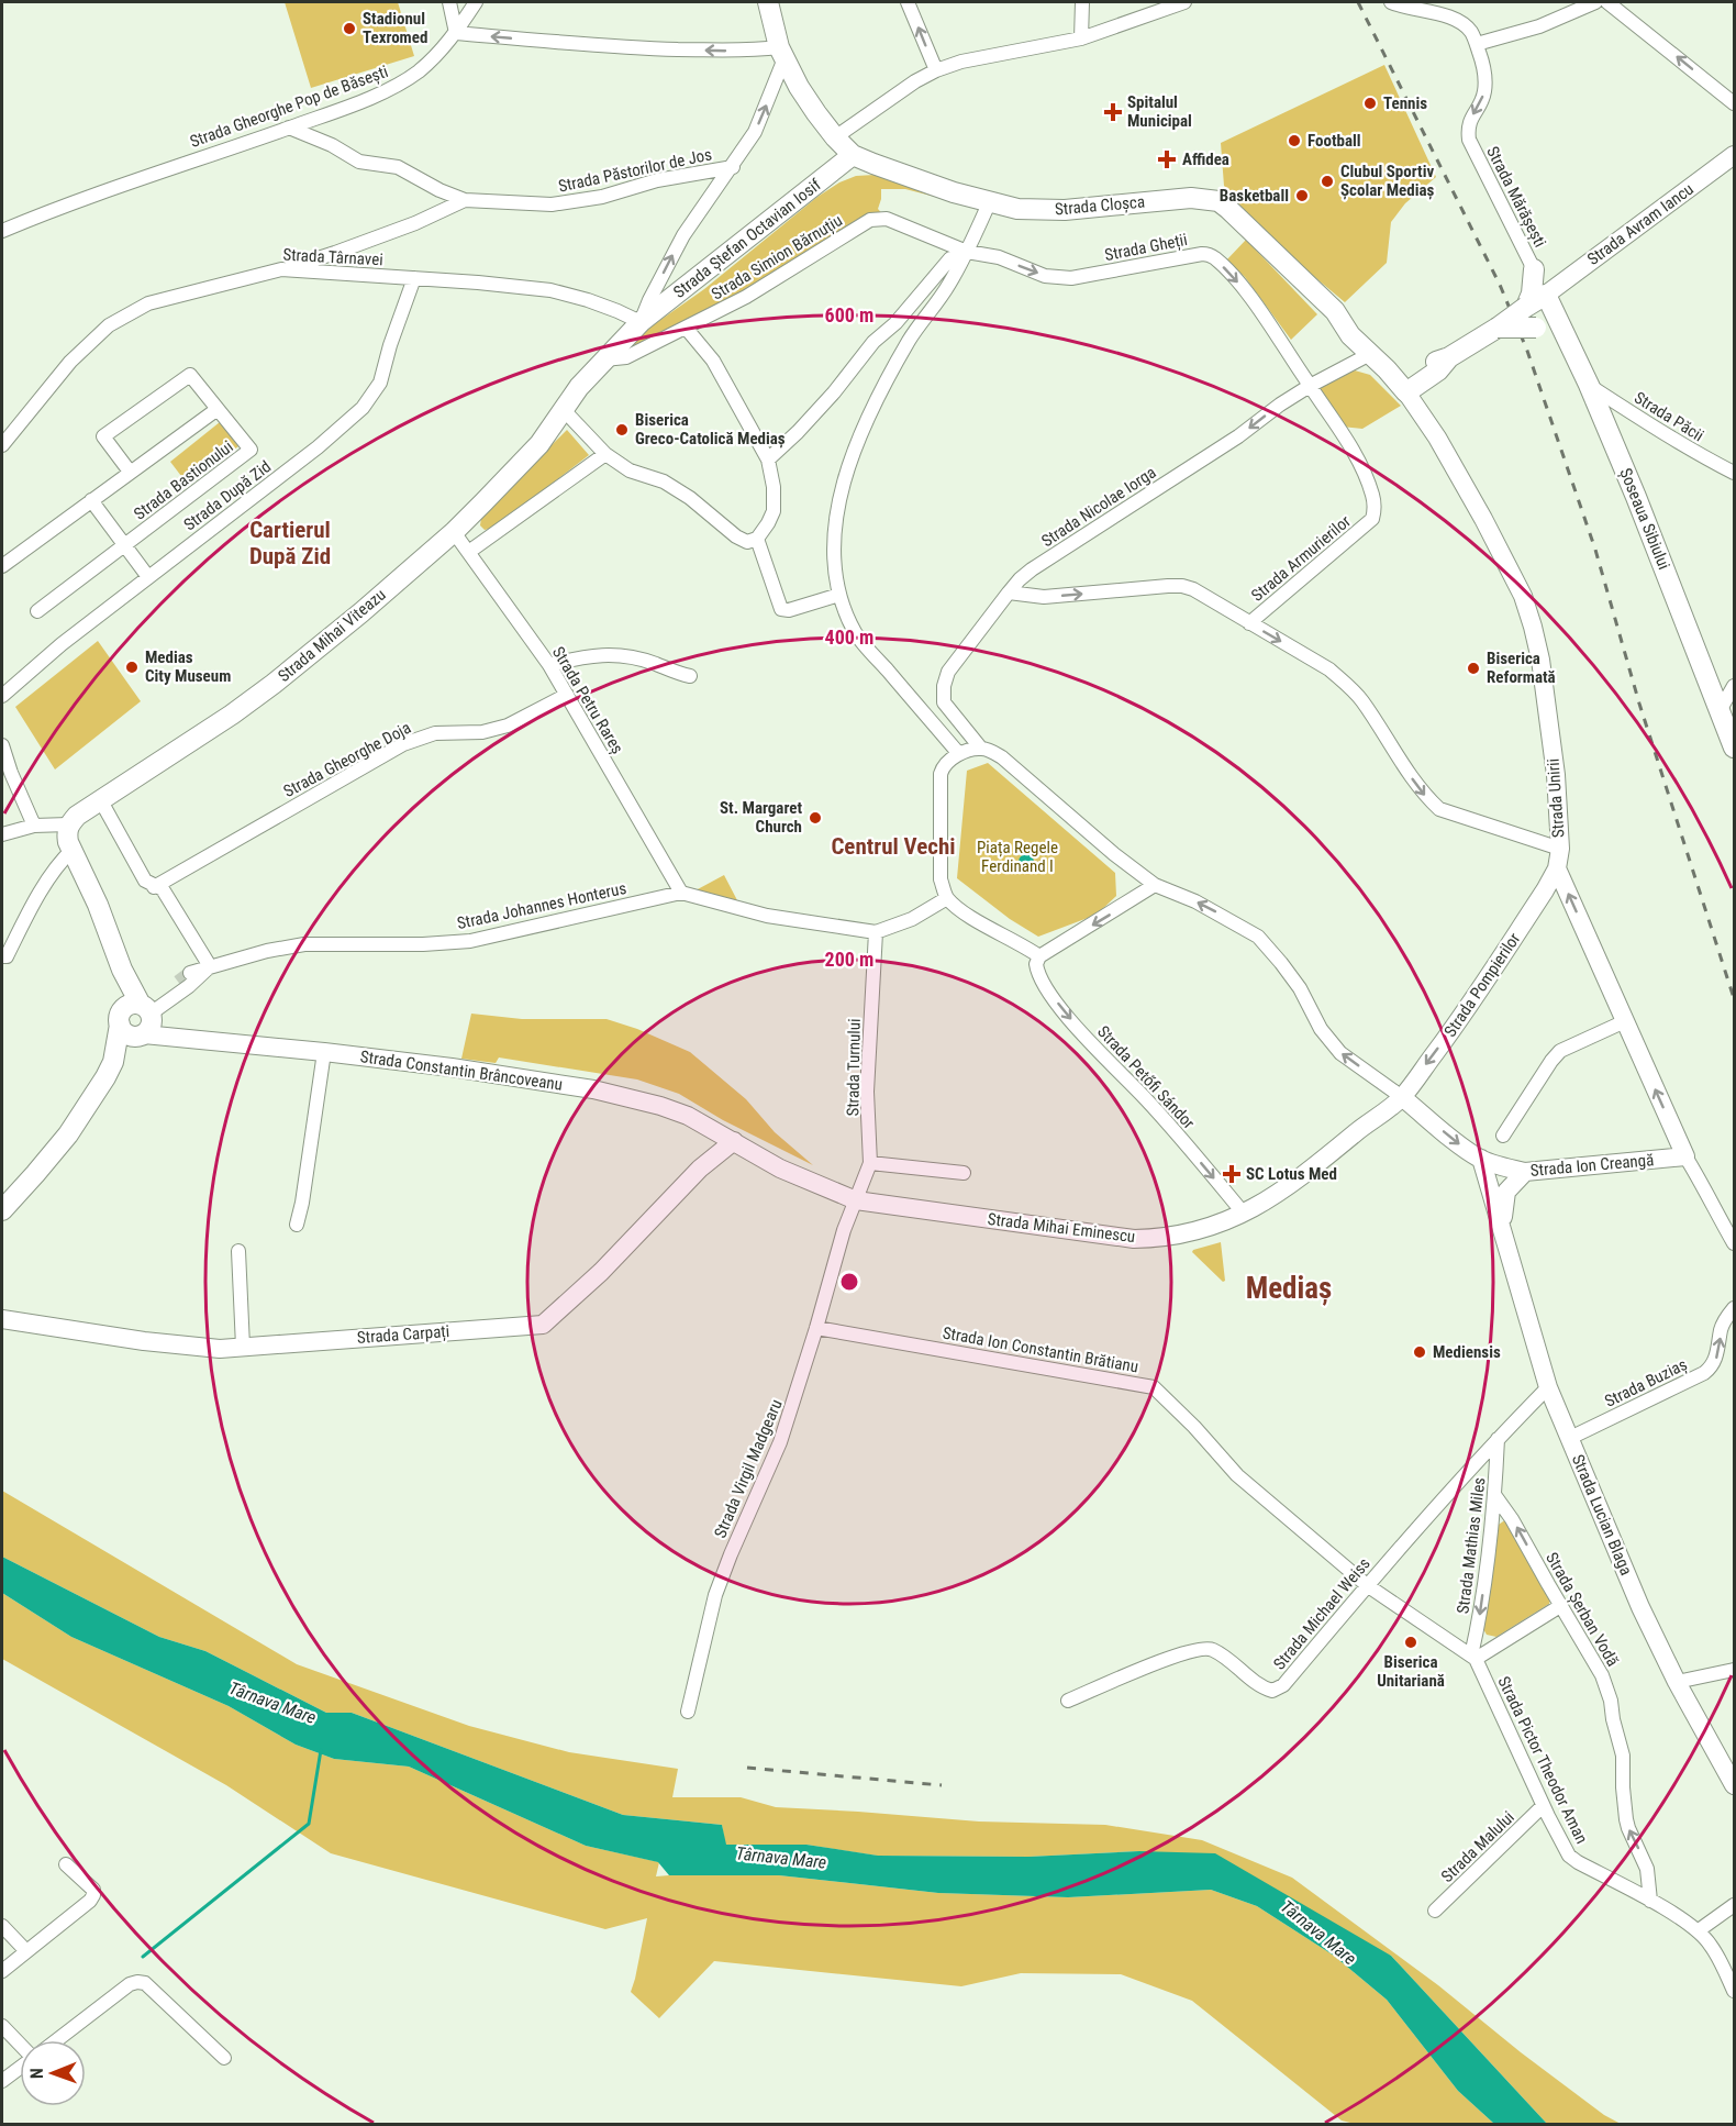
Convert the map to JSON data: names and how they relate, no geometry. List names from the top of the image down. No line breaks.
{"streets":{"main road":["Strada Cloșca","Strada Avram Iancu","Strada Ștefan Octavian Iosif","Șoseaua Sibiului","Strada Mihai Viteazu","Strada Unirii","Strada Pompierilor","Strada Constantin Brâncoveanu","Strada Ion Creangă","Strada Mihai Eminescu","Strada Carpați","Strada Lucian Blaga"],"street":["Strada Gheorghe Pop de Băsești","Strada Păstorilor de Jos","Strada Mărășești","Strada Gheții","Strada Târnavei","Strada Simion Bărnuțiu","Strada Păcii","Strada Bastionului","Strada După Zid","Strada Nicolae Iorga","Strada Armurierilor","Strada Petru Rareș","Strada Gheorghe Doja","Strada Johannes Honterus","Strada Turnului","Strada Petőfi Sándor","Strada Ion Constantin Brătianu","Strada Buziaș","Strada Virgil Madgearu","Strada Mathias Miles","Strada Șerban Vodă","Strada Michael Weiss","Strada Pictor Theodor Aman","Strada Malului"]},"crossings":[["Strada Gheorghe Pop de Băsești","Strada Păstorilor de Jos"],["Strada Păstorilor de Jos","Strada Târnavei"],["Strada Mărășești","Strada Avram Iancu"],["Strada Mărășești","Șoseaua Sibiului"],["Strada Cloșca","Strada Ștefan Octavian Iosif"],["Strada Cloșca","Strada Nicolae Iorga"],["Strada Cloșca","Strada Unirii"],["Strada Avram Iancu","Șoseaua Sibiului"],["Strada Ștefan Octavian Iosif","Strada Târnavei"],["Strada Ștefan Octavian Iosif","Strada Mihai Viteazu"],["Strada Gheții","Strada Simion Bărnuțiu"],["Strada Gheții","Strada Nicolae Iorga"],["Strada Gheții","Strada Armurierilor"],["Strada Târnavei","Strada După Zid"],["Strada Târnavei","Strada Mihai Viteazu"],["Strada Simion Bărnuțiu","Strada Mihai Viteazu"],["Strada Păcii","Șoseaua Sibiului"],["Strada Nicolae Iorga","Strada Armurierilor"],["Strada Mihai Viteazu","Strada Petru Rareș"],["Strada Petru Rareș","Strada Gheorghe Doja"],["Strada Petru Rareș","Strada Johannes Honterus"],["Strada Unirii","Strada Pompierilor"],["Strada Johannes Honterus","Strada Turnului"],["Strada Johannes Honterus","Strada Constantin Brâncoveanu"],["Strada Pompierilor","Strada Ion Creangă"],["Strada Pompierilor","Strada Mihai Eminescu"],["Strada Turnului","Strada Mihai Eminescu"],["Strada Turnului","Strada Virgil Madgearu"],["Strada Constantin Brâncoveanu","Strada Mihai Eminescu"],["Strada Constantin Brâncoveanu","Strada Carpați"],["Strada Petőfi Sándor","Strada Mihai Eminescu"],["Strada Ion Creangă","Strada Mihai Eminescu"],["Strada Ion Creangă","Strada Lucian Blaga"],["Strada Mihai Eminescu","Strada Carpați"],["Strada Mihai Eminescu","Strada Virgil Madgearu"],["Strada Ion Constantin Brătianu","Strada Virgil Madgearu"],["Strada Ion Constantin Brătianu","Strada Mathias Miles"],["Strada Ion Constantin Brătianu","Strada Michael Weiss"],["Strada Ion Constantin Brătianu","Strada Pictor Theodor Aman"],["Strada Buziaș","Strada Lucian Blaga"],["Strada Lucian Blaga","Strada Michael Weiss"],["Strada Mathias Miles","Strada Șerban Vodă"],["Strada Mathias Miles","Strada Michael Weiss"],["Strada Mathias Miles","Strada Pictor Theodor Aman"],["Strada Șerban Vodă","Strada Pictor Theodor Aman"],["Strada Pictor Theodor Aman","Strada Malului"]],"one_way":["Strada Mărășești","Strada Gheții","Strada Nicolae Iorga","Strada Pompierilor","Strada Petőfi Sándor","Strada Buziaș","Strada Mathias Miles","Strada Șerban Vodă"],"districts":["Cartierul După Zid","Centrul Vechi","Mediaș"],"water":["Târnava Mare"],"parks":["Piața Regele Ferdinand I"],"places":{"other":["Stadionul Texromed","Tennis","Football","Clubul Sportiv Școlar Mediaș","Basketball","Biserica Greco-Catolică Mediaș","Medias City Museum","Biserica Reformată","St. Margaret Church","Mediensis","Biserica Unitariană"],"health":["Spitalul Municipal","Affidea","SC Lotus Med"]},"north":"left","rings":["600 m","400 m","200 m"]}
